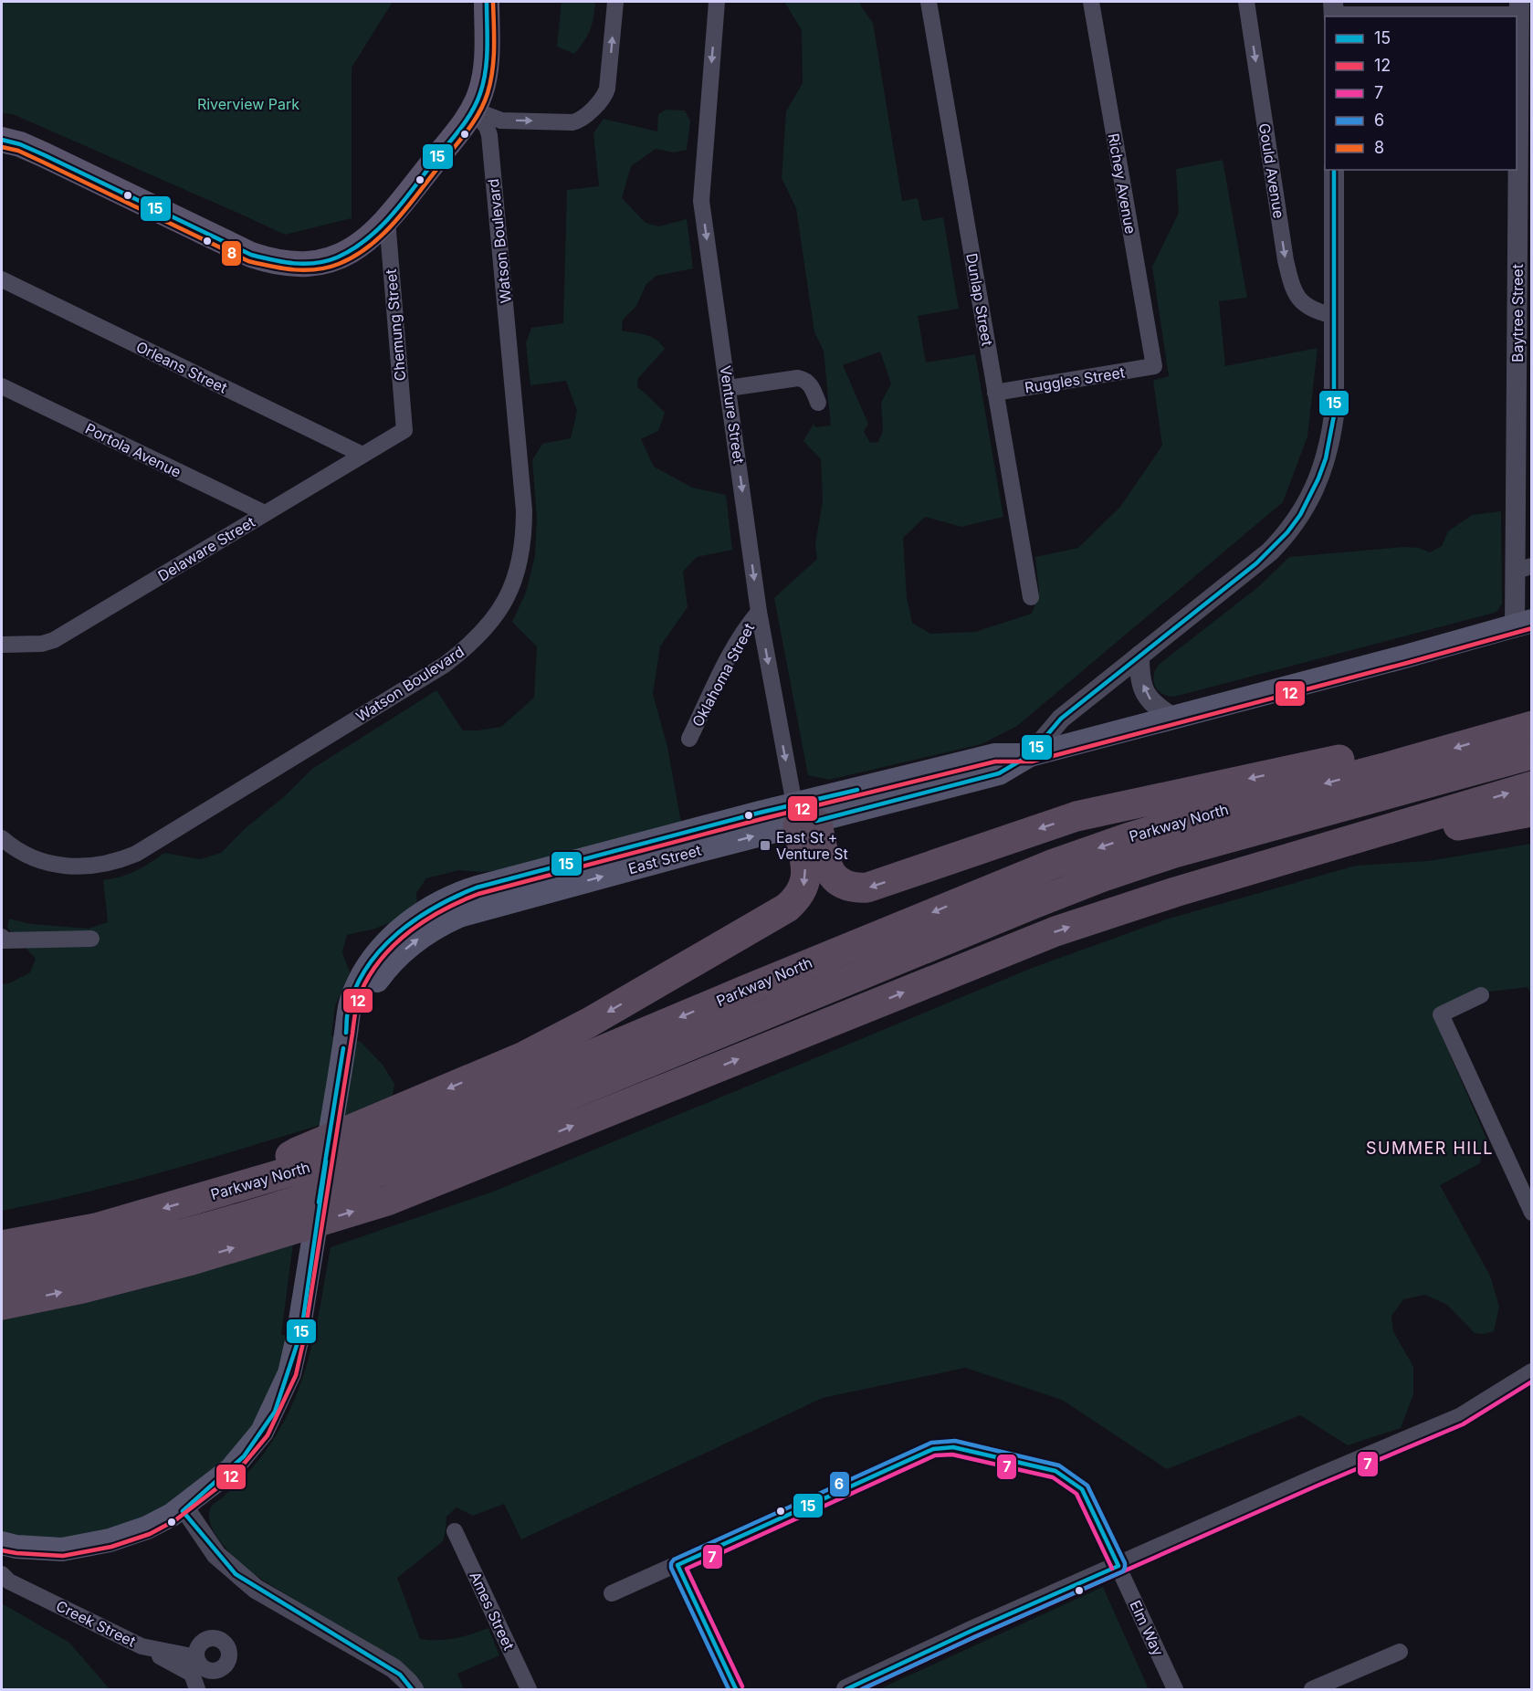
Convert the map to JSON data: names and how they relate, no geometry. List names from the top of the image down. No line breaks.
{"streets":{"highway":["Parkway North"],"main road":["East Street"],"street":["Gould Avenue","Richey Avenue","Watson Boulevard","Dunlap Street","Baytree Street","Chemung Street","Orleans Street","Ruggles Street","Venture Street","Portola Avenue","Delaware Street","Oklahoma Street","Ames Street","Creek Street","Elm Way"]},"crossings":[["Gould Avenue","East Street"],["Richey Avenue","Ruggles Street"],["Dunlap Street","Ruggles Street"],["Chemung Street","Delaware Street"],["Orleans Street","Delaware Street"],["Venture Street","Oklahoma Street"],["Venture Street","East Street"],["Portola Avenue","Delaware Street"]],"one_way":["Gould Avenue","Venture Street"],"districts":["SUMMER HILL"],"parks":["Riverview Park"],"places":{"transit":["East St + Venture St"]},"lines":["transit line 15","transit line 8","transit line 12","transit line 7","transit line 6"],"legend":["15","12","7","6","8"]}
